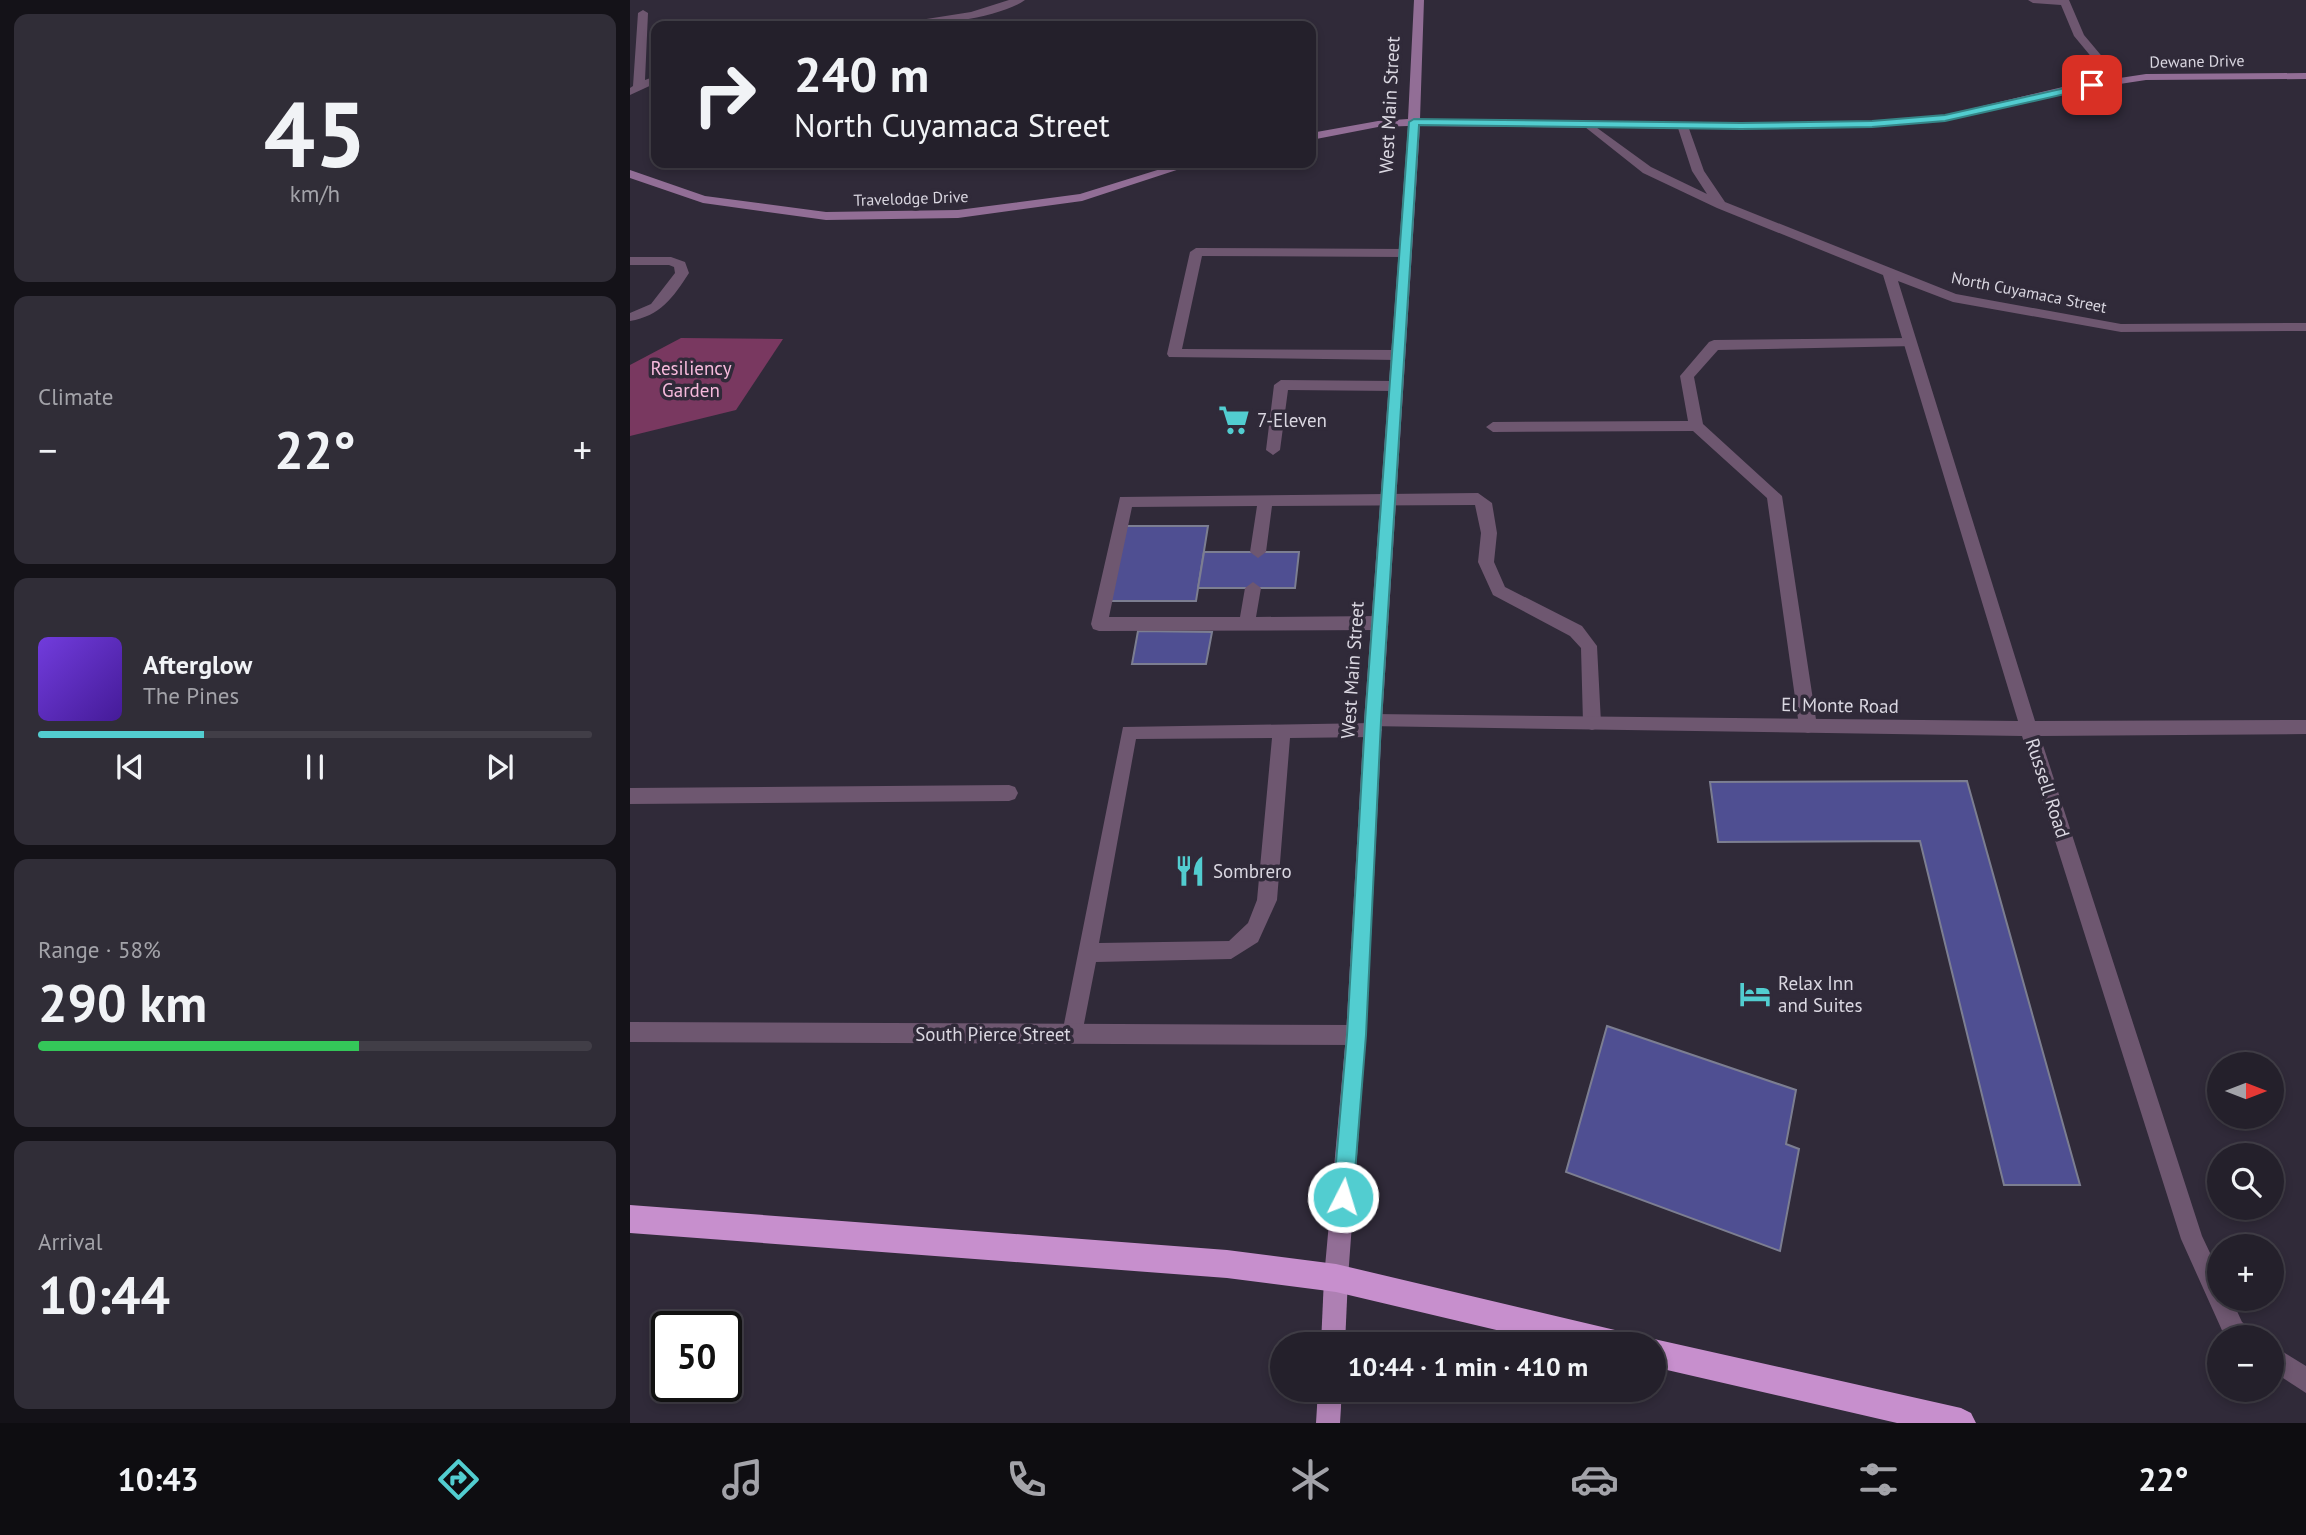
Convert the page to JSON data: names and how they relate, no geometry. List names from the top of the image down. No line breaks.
{"streets":{"main road":["West Main Street"],"street":["Dewane Drive","Travelodge Drive","North Cuyamaca Street","El Monte Road","Russell Road","South Pierce Street"]},"crossings":[["Dewane Drive","North Cuyamaca Street"],["West Main Street","El Monte Road"],["West Main Street","South Pierce Street"],["North Cuyamaca Street","Russell Road"],["El Monte Road","Russell Road"]],"parks":["Resiliency Garden"],"places":{"supermarket":["7-Eleven"],"restaurant":["Sombrero"],"hotel":["Relax Inn and Suites"]},"north":"right","page":{"tile":[["45","km/h"],"Climate",["Range · 58%","290 km"],["Arrival","10:44"]],"turn":["240 m","North Cuyamaca Street"],"heat":["−","22°","+"],"song":["Afterglow","The Pines"],"map_buttons":["+","−"],"limit":"50","trip":"10:44 · 1 min · 410 m","tabs":["10:43","22°"]}}
